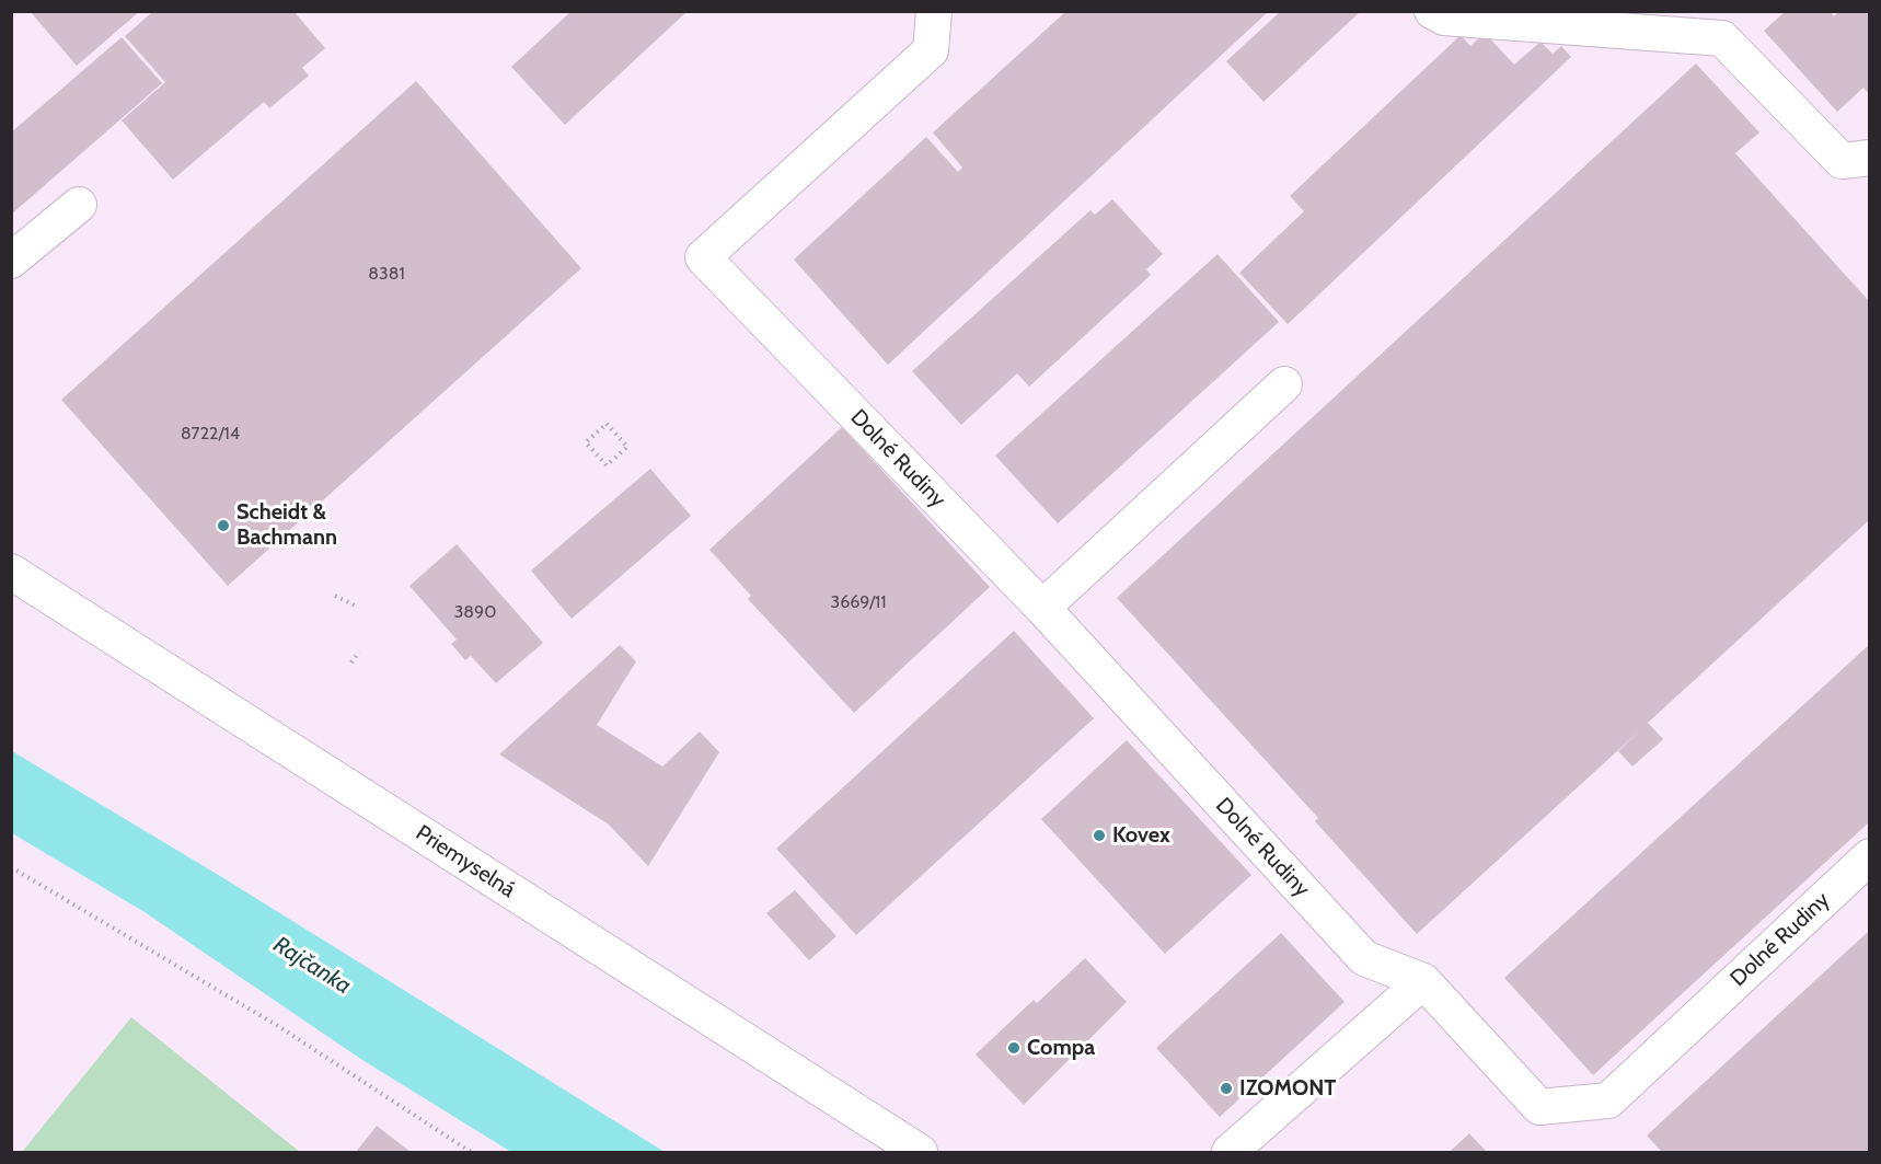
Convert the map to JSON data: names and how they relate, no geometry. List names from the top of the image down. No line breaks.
{"streets":{"street":["Dolné Rudiny","Priemyselná"]},"water":["Rajčanka"],"places":["Scheidt & Bachmann","Kovex","Compa","IZOMONT"],"house_numbers":["8381","8722/14","3669/11","3890"]}
